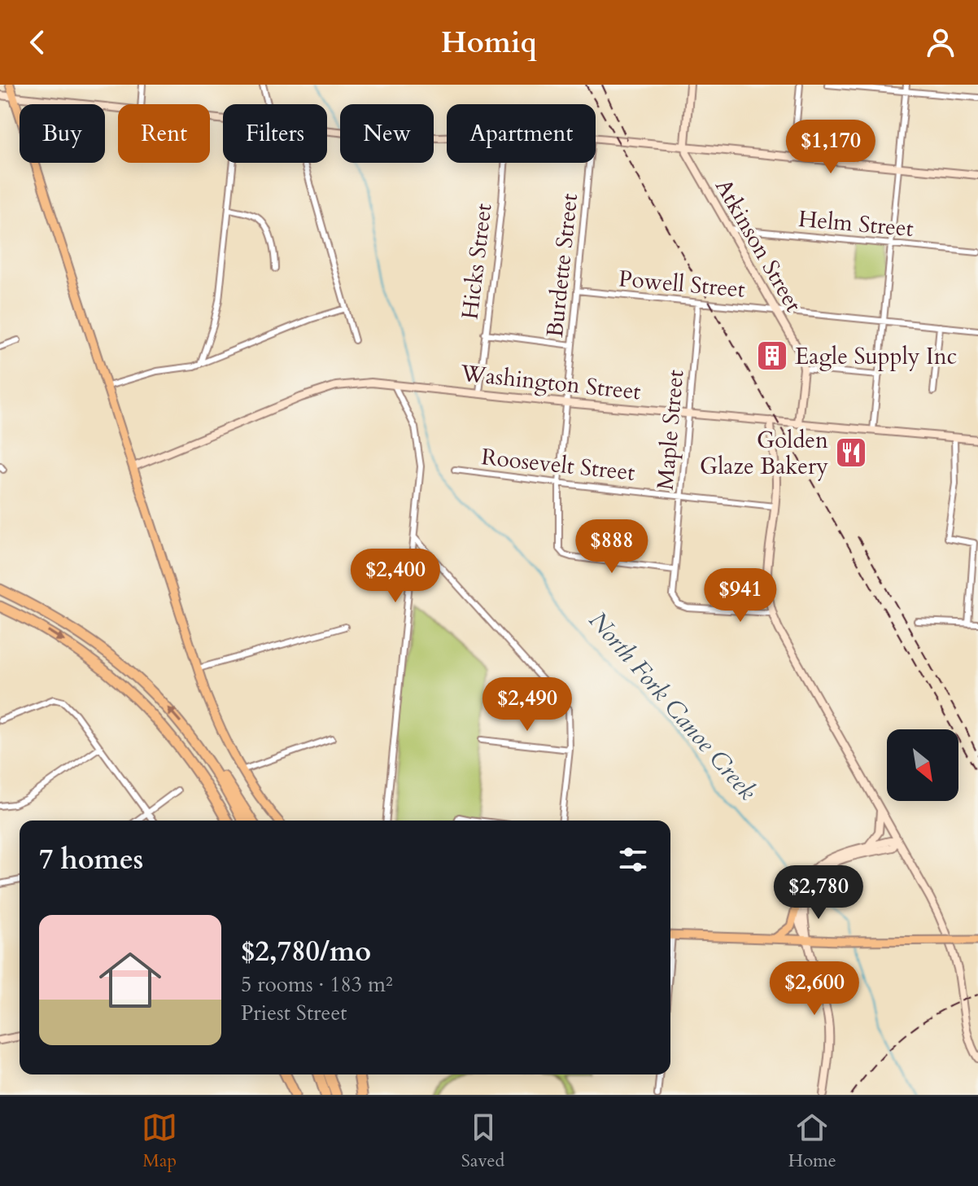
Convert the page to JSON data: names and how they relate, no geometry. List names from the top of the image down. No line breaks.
{"streets":{"street":["Helm Street","Atkinson Street","Hicks Street","Burdette Street","Powell Street","Washington Street","Maple Street","Roosevelt Street"]},"crossings":[["Helm Street","Atkinson Street"],["Atkinson Street","Powell Street"],["Atkinson Street","Washington Street"],["Hicks Street","Washington Street"],["Burdette Street","Powell Street"],["Burdette Street","Washington Street"],["Burdette Street","Maple Street"],["Burdette Street","Roosevelt Street"],["Powell Street","Maple Street"],["Washington Street","Maple Street"],["Maple Street","Roosevelt Street"]],"water":["North Fork Canoe Creek"],"places":{"building":["Eagle Supply Inc"],"restaurant":["Golden Glaze Bakery"]},"north":"bottom right","page":{"header":"Homiq","chip":["Buy","Rent","Filters","New","Apartment"],"price":["$1,170","$888","$2,400","$941","$2,490","$2,780","$2,600"],"heading":"7 homes","list":[{"name":"$2,780/mo","note":"5 rooms · 183 m² · Priest Street"}],"tabs":["Map","Saved","Home"]}}
